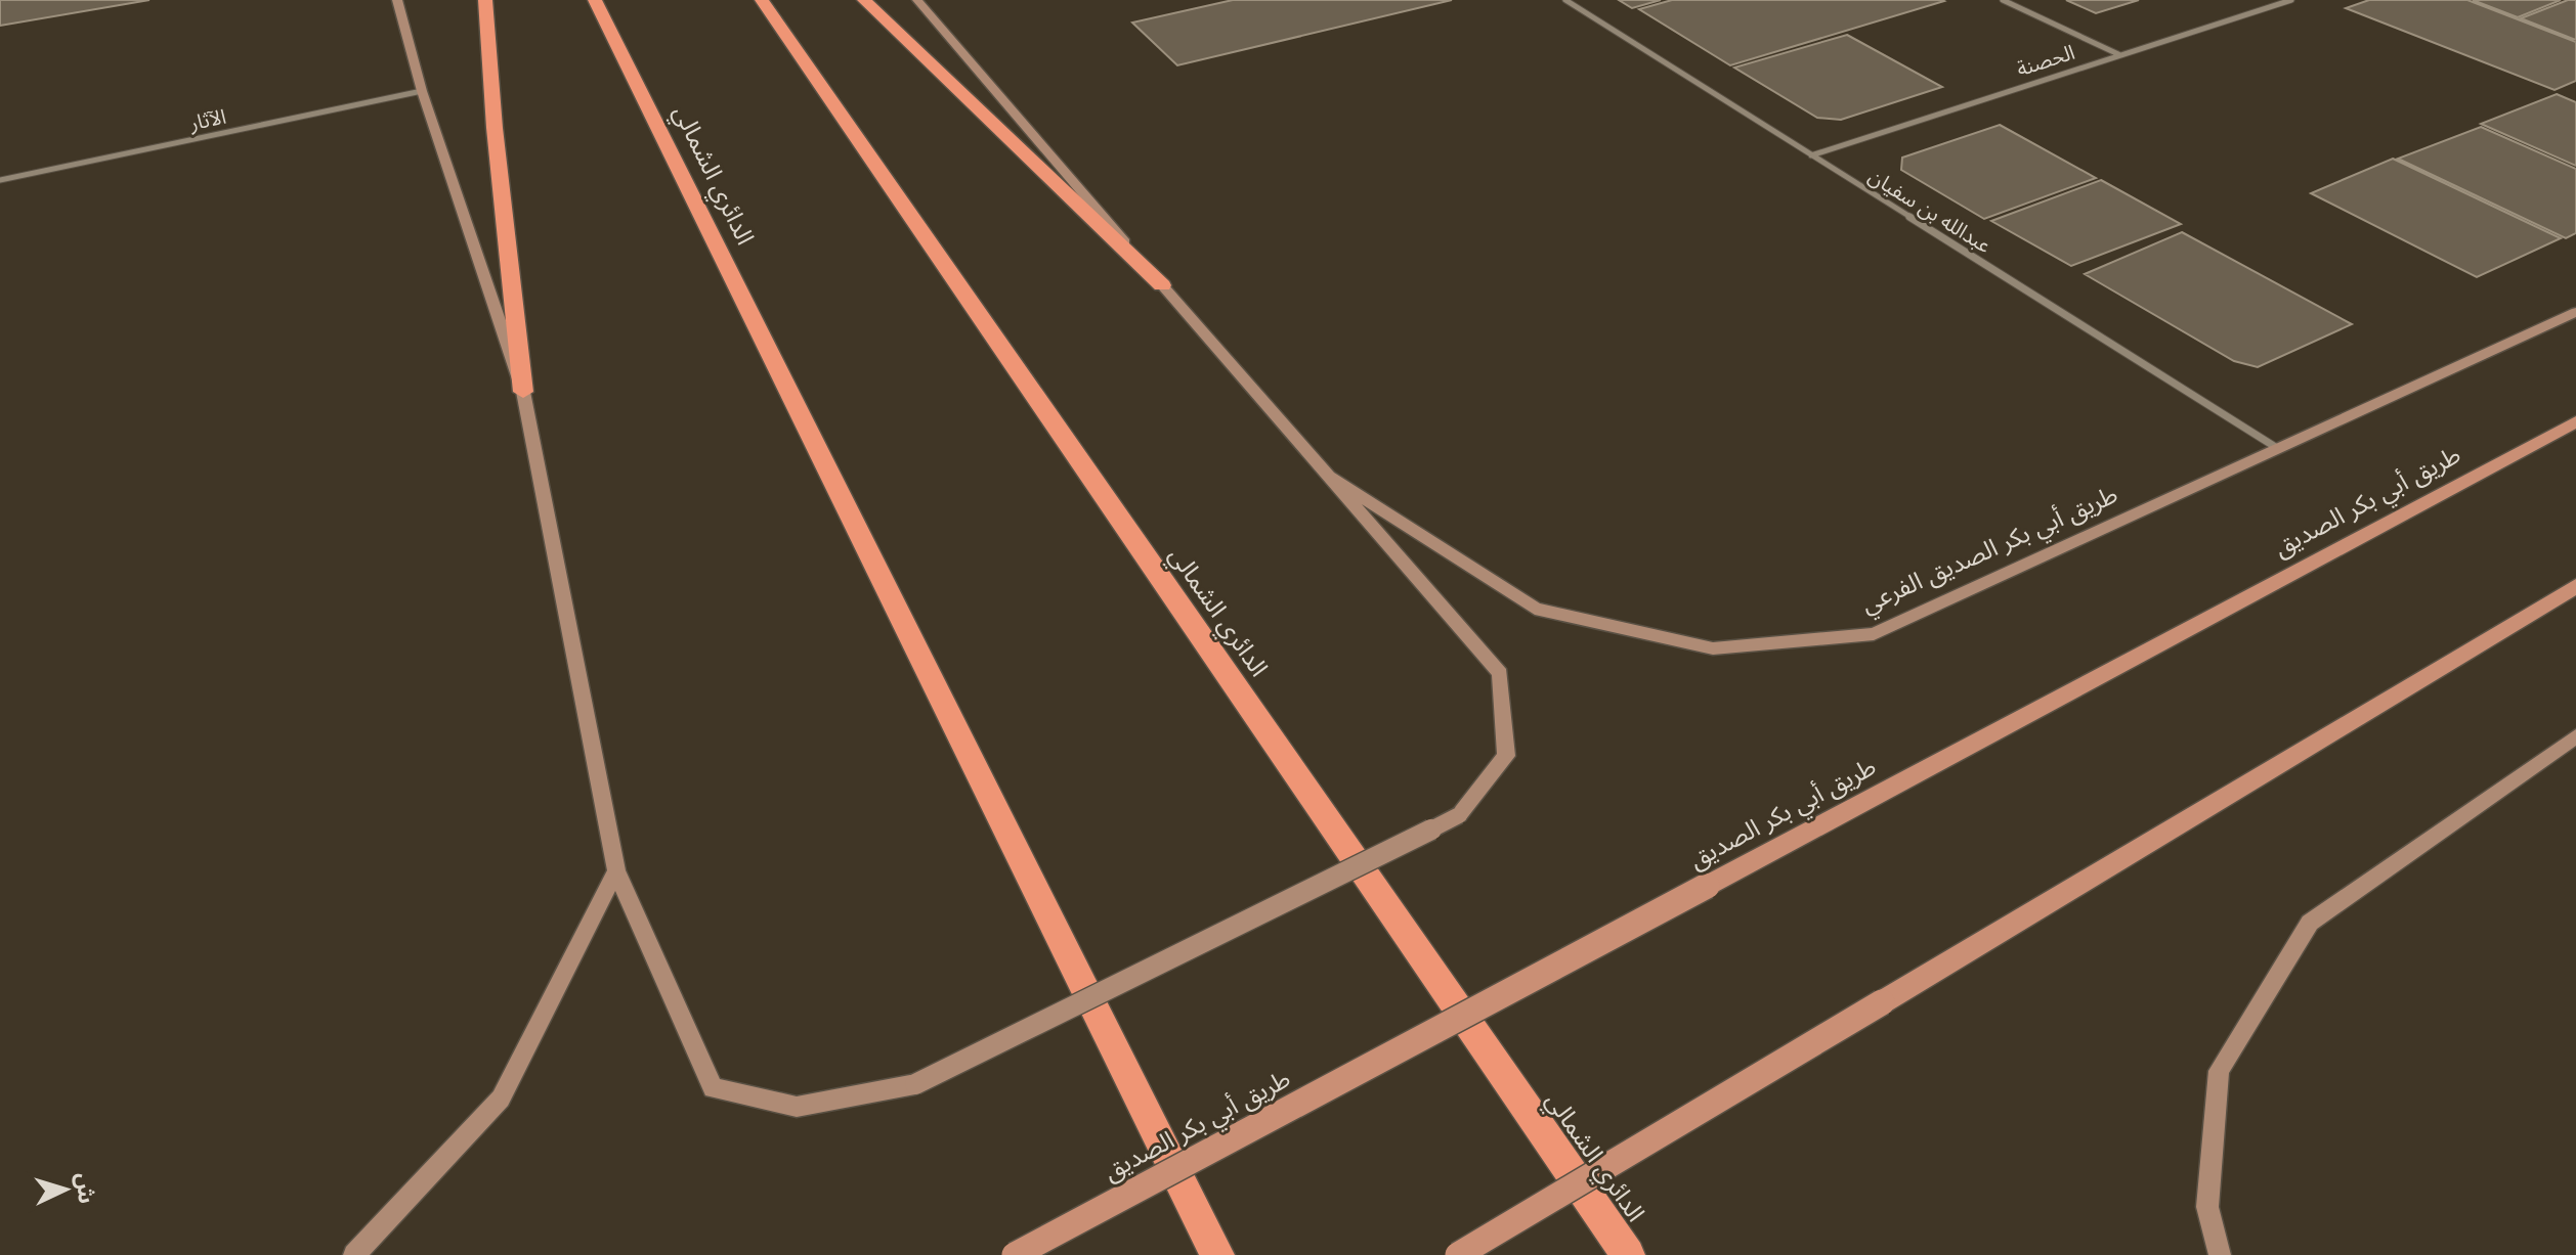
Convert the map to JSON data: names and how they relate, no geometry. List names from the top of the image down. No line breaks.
{"streets":{"highway":["الدائري الشمالي"],"main road":["طريق أبي بكر الصديق"],"street":["الحصنة","الآثار","عبدالله بن سفيان","طريق أبي بكر الصديق الفرعي"]},"crossings":[["الحصنة","عبدالله بن سفيان"],["عبدالله بن سفيان","طريق أبي بكر الصديق الفرعي"]],"north":"right"}
